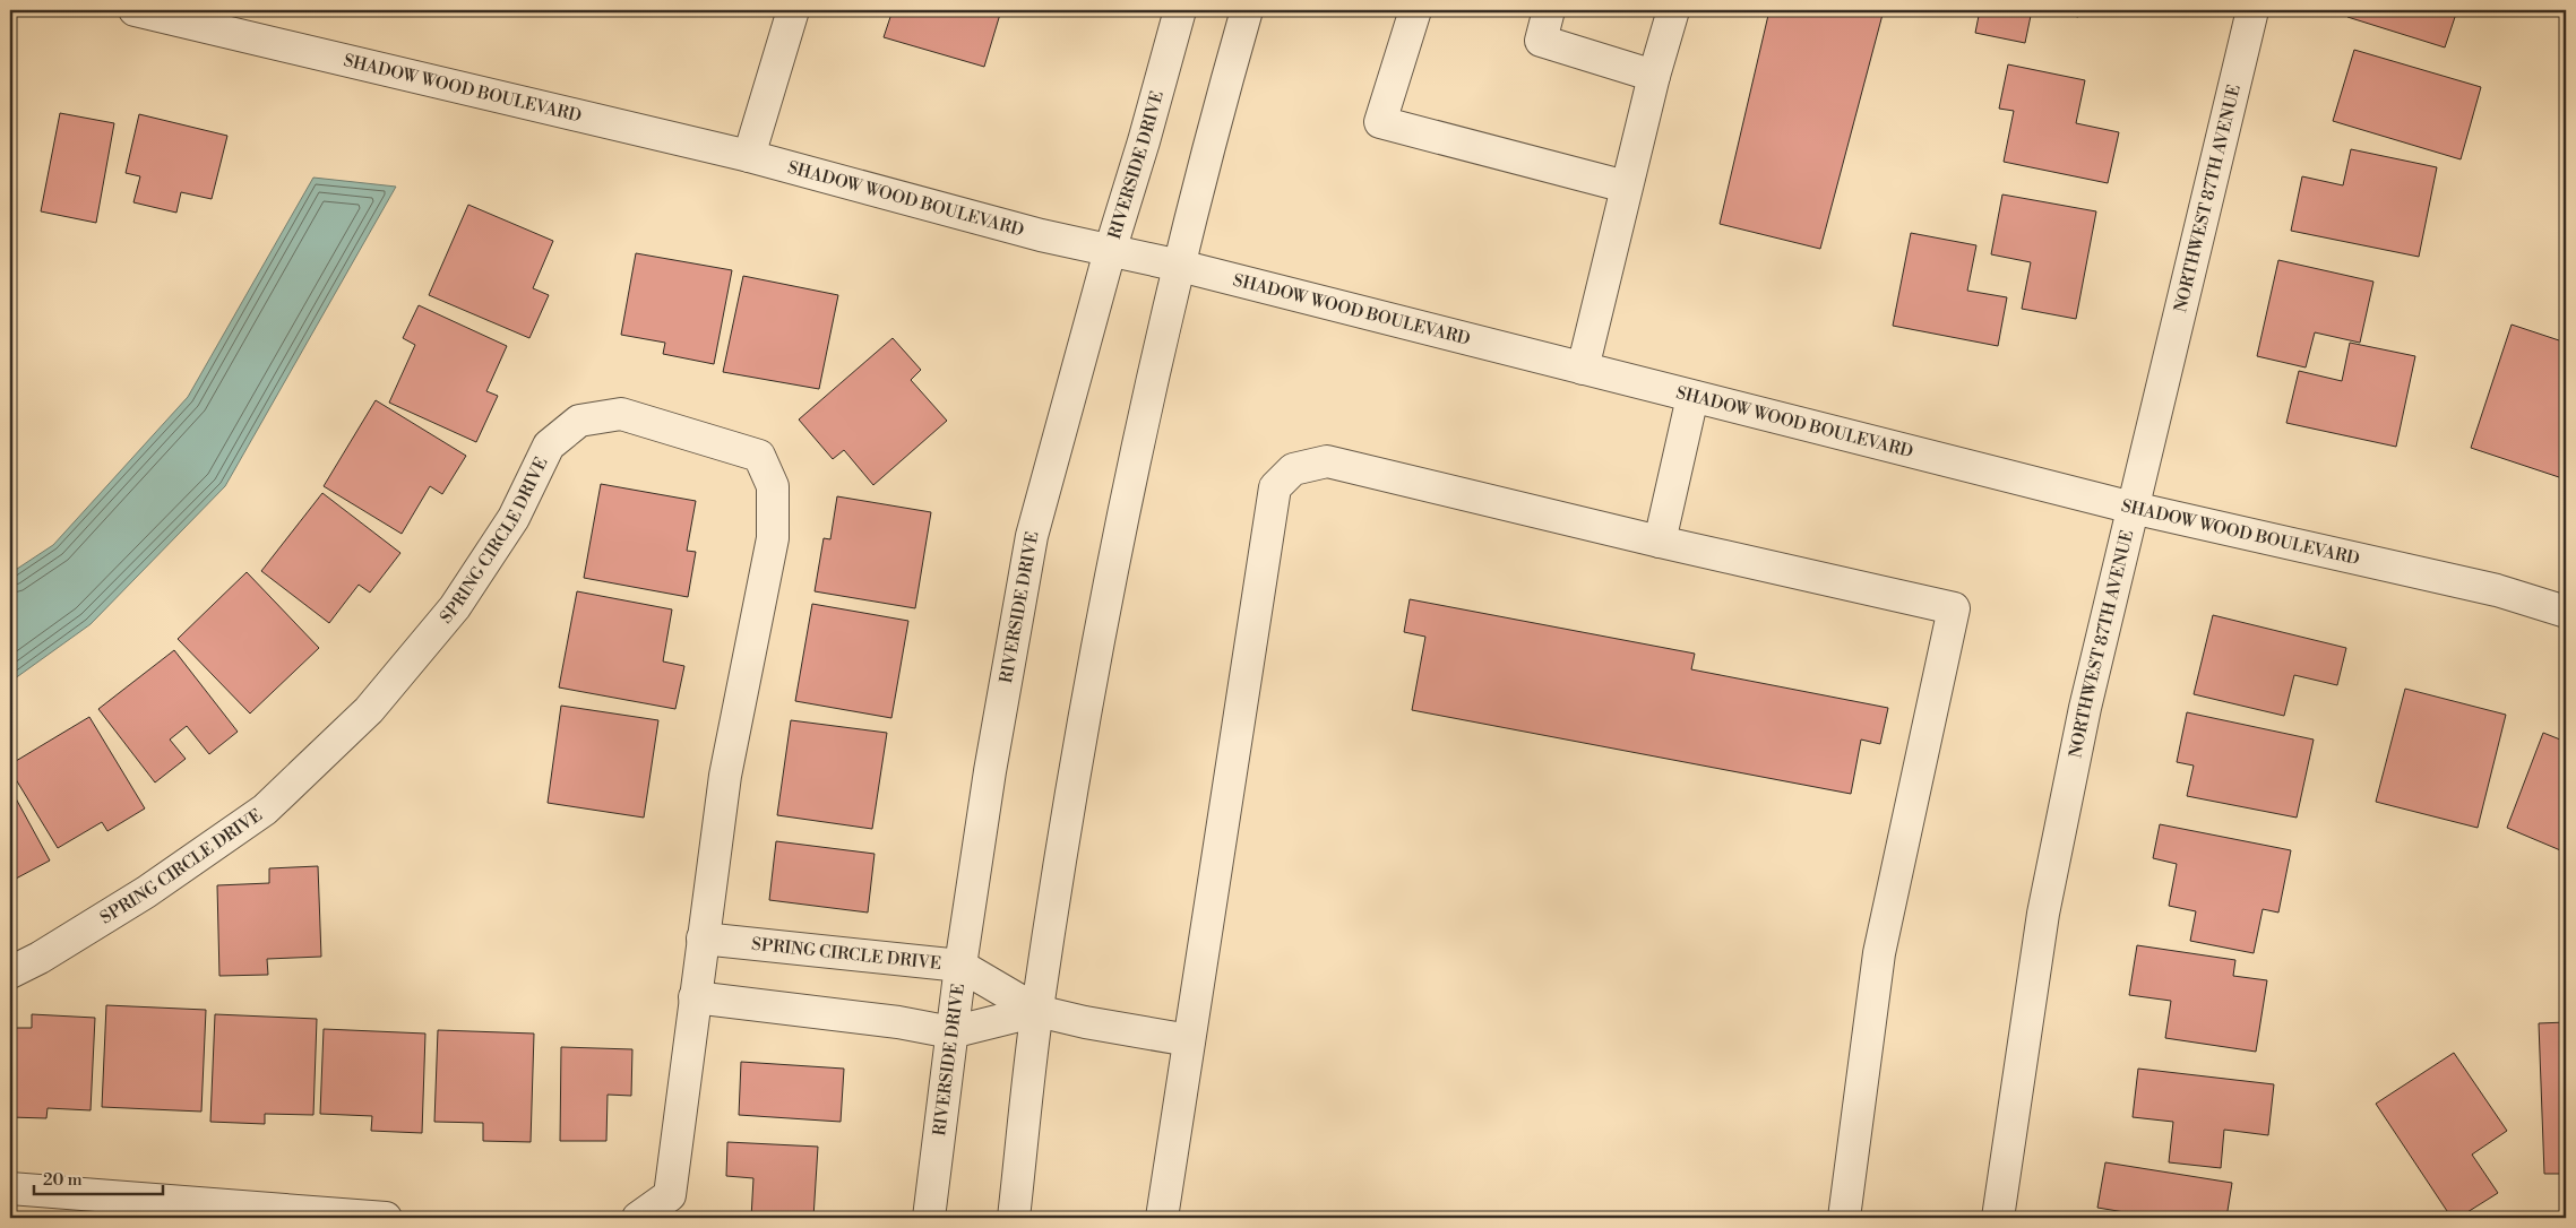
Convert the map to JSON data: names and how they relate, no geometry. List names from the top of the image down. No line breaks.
{"streets":{"street":["SHADOW WOOD BOULEVARD","RIVERSIDE DRIVE","NORTHWEST 87TH AVENUE","SPRING CIRCLE DRIVE"]},"crossings":[["SHADOW WOOD BOULEVARD","RIVERSIDE DRIVE"],["SHADOW WOOD BOULEVARD","NORTHWEST 87TH AVENUE"],["RIVERSIDE DRIVE","SPRING CIRCLE DRIVE"]],"scale_bar":"20 m"}
